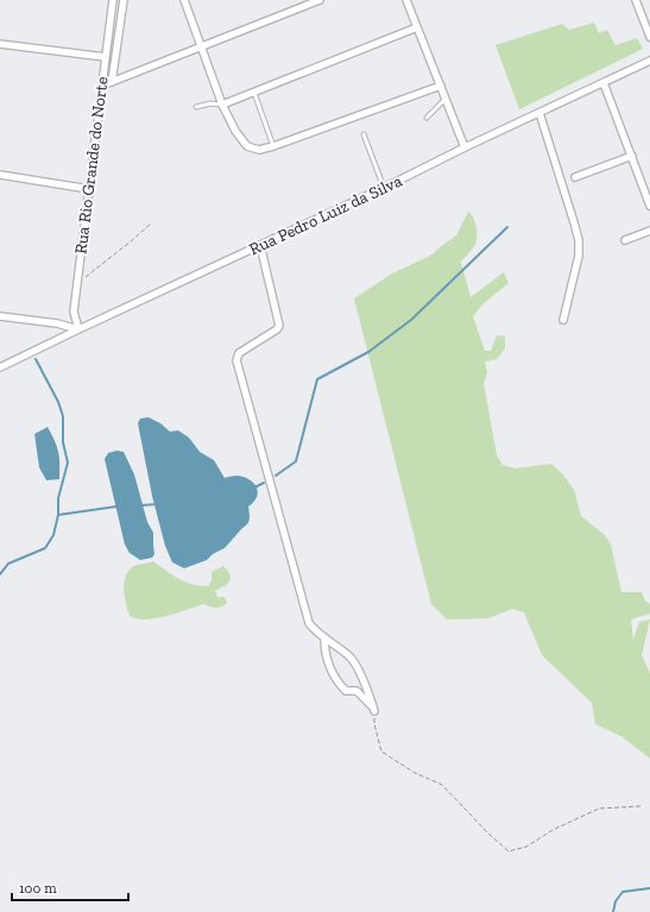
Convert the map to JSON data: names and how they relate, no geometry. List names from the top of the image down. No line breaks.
{"streets":{"street":["Rua Rio Grande do Norte","Rua Pedro Luiz da Silva"]},"crossings":[["Rua Rio Grande do Norte","Rua Pedro Luiz da Silva"]],"scale_bar":"100 m"}
